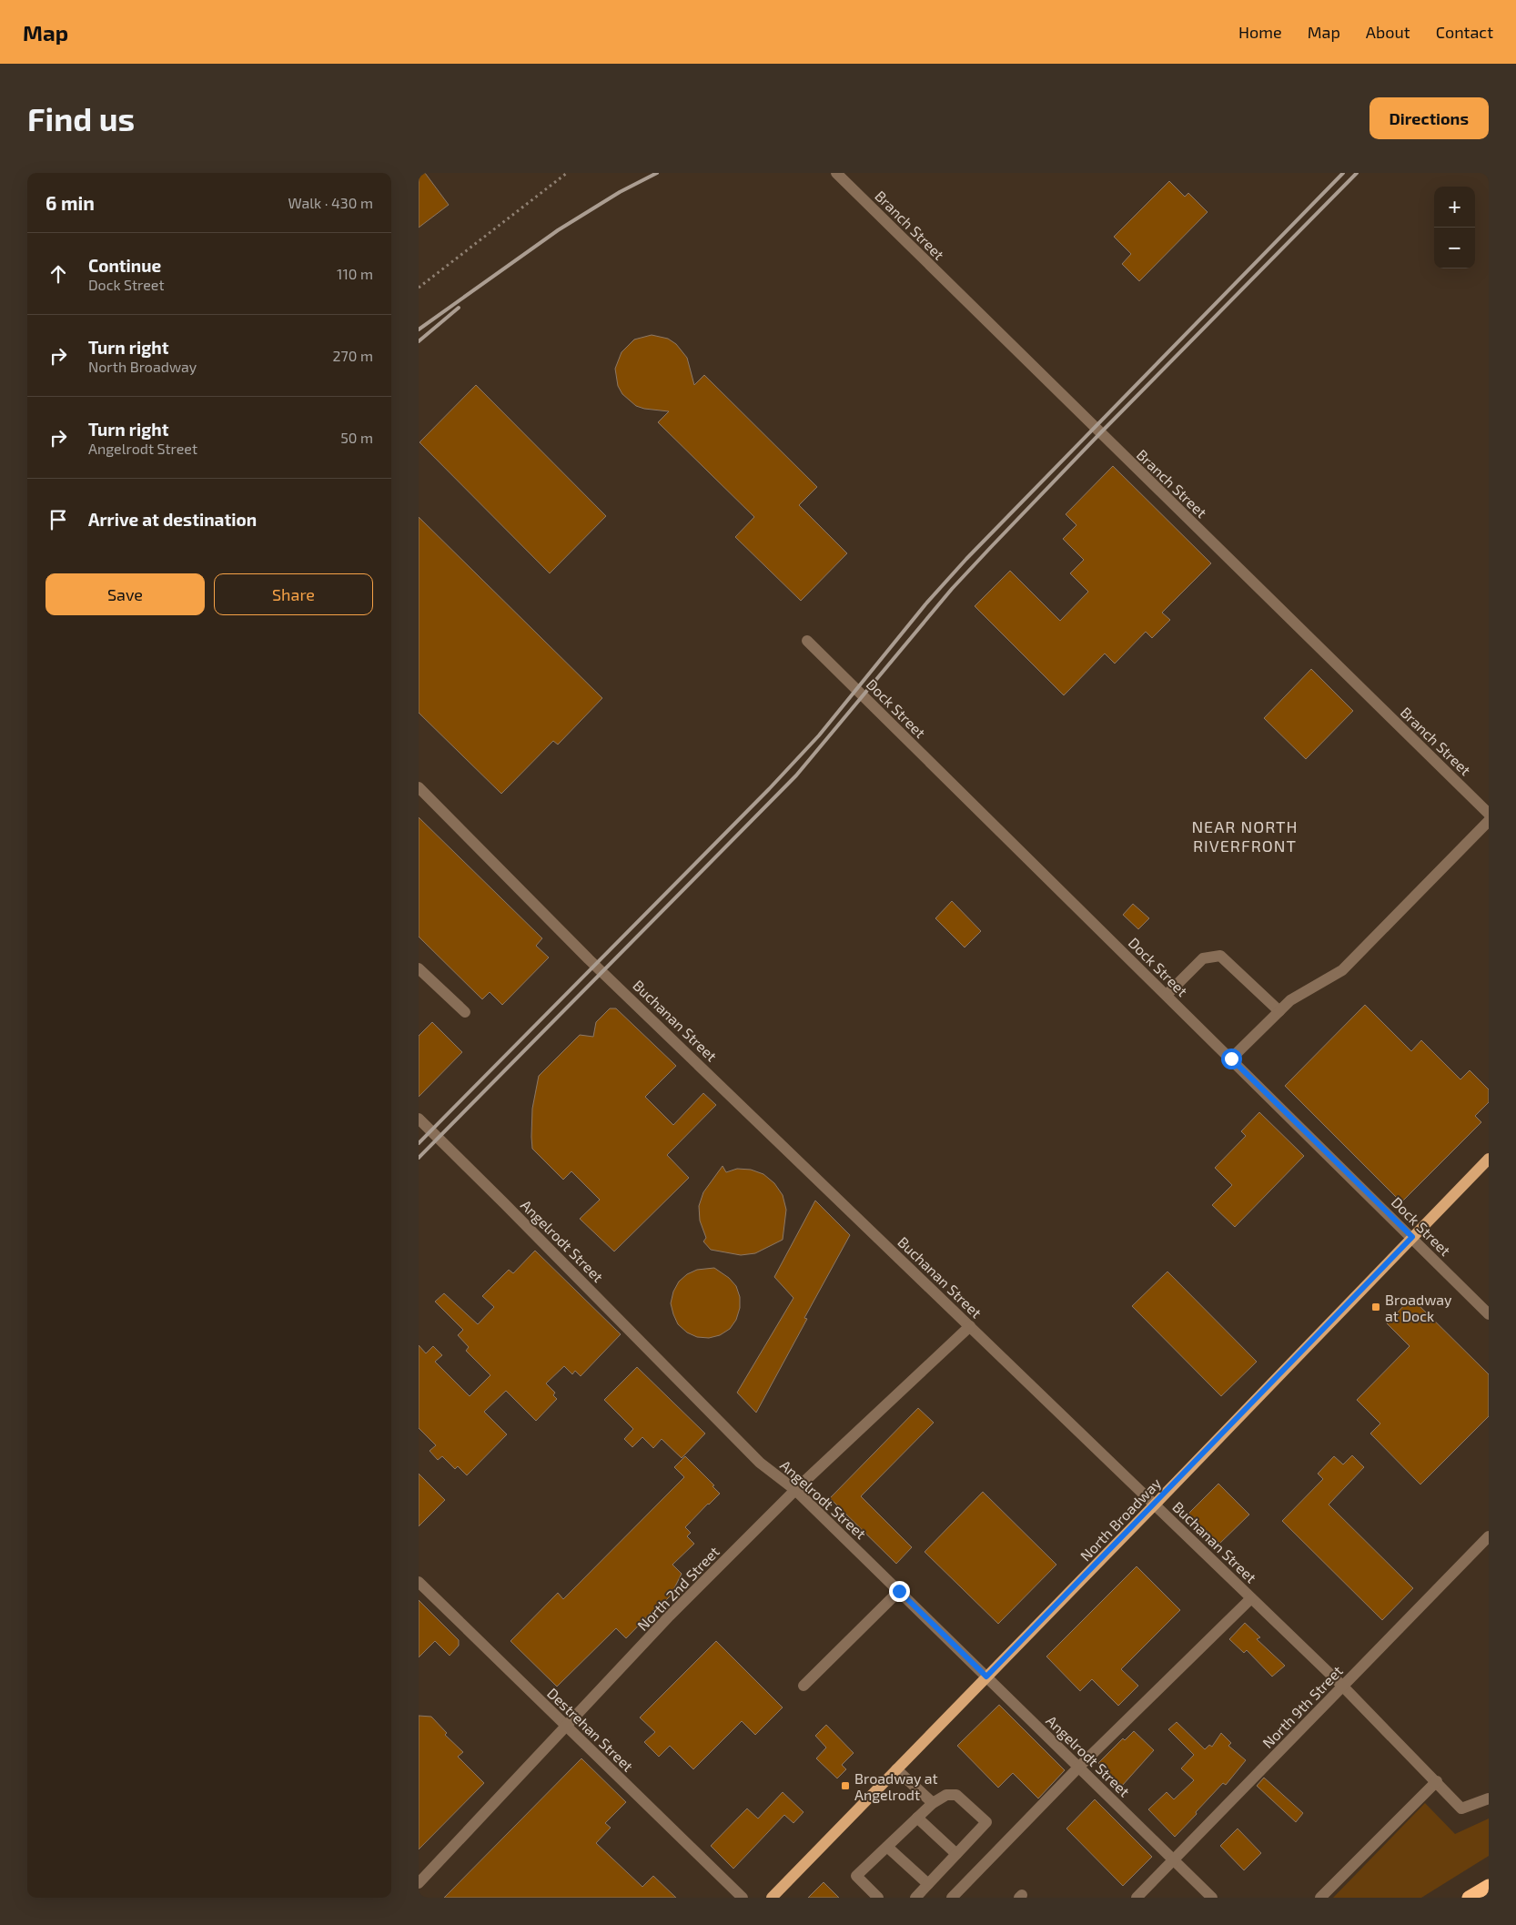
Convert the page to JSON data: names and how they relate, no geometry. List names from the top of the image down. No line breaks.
{"streets":{"main road":["North Broadway"],"street":["Branch Street","Dock Street","Buchanan Street","Angelrodt Street","North 2nd Street","North 9th Street","Destrehan Street"]},"crossings":[["Dock Street","North Broadway"],["Buchanan Street","North Broadway"],["Buchanan Street","North 2nd Street"],["Buchanan Street","North 9th Street"],["Angelrodt Street","North Broadway"],["Angelrodt Street","North 2nd Street"],["Angelrodt Street","North 9th Street"],["North 2nd Street","Destrehan Street"]],"districts":["NEAR NORTH RIVERFRONT"],"places":{"transit":["Broadway at Dock","Broadway at Angelrodt"]},"page":{"header":"Map","nav":["Home","Map","About","Contact"],"buttons":["Directions",["Save","Share"]],"title":"Find us","heading":["6 min","Walk · 430 m"],"map_buttons":["+","−"],"list":[["Continue","Dock Street","110 m"],["Turn right","North Broadway","270 m"],["Turn right","Angelrodt Street","50 m"],"Arrive at destination"]}}
